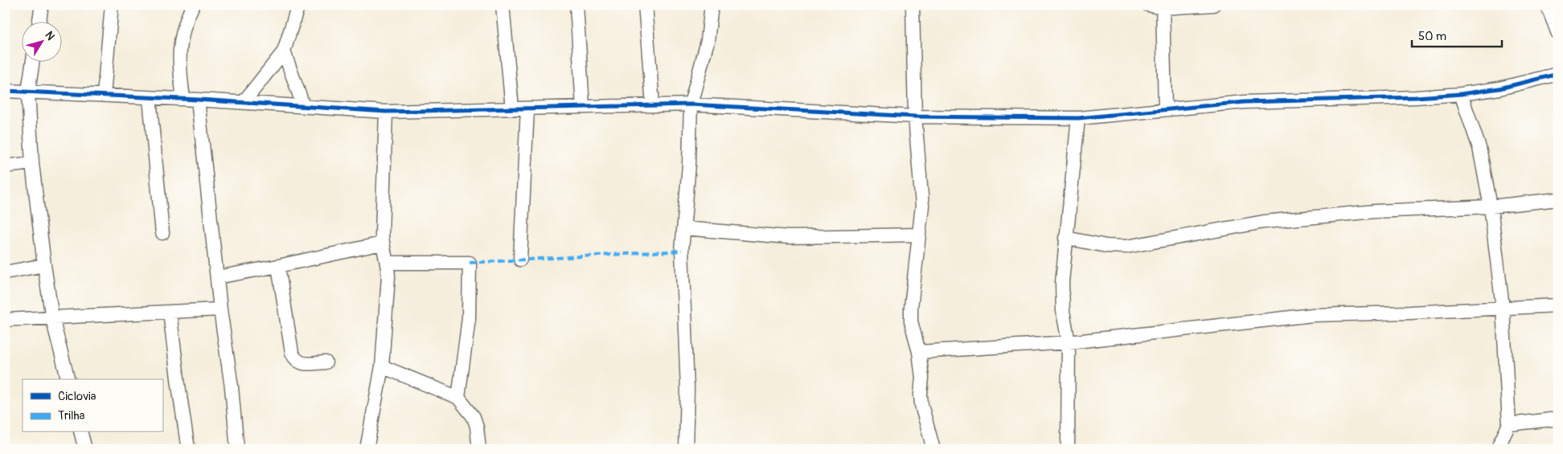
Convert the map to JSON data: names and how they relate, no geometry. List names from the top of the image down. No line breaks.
{"legend":["Ciclovia","Trilha"],"scale_bar":"50 m","north":"top right"}
